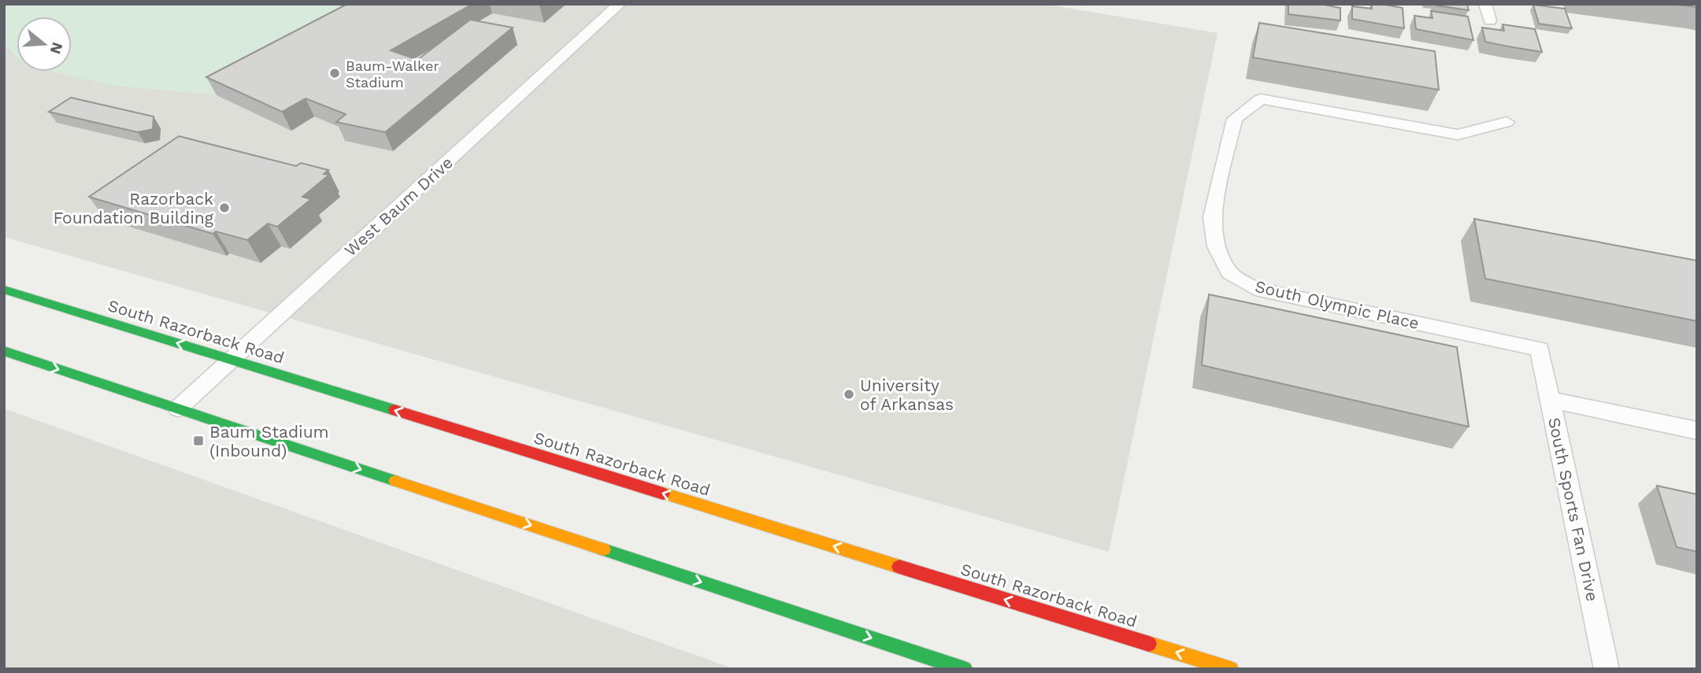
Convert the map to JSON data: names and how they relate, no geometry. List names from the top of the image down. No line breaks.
{"streets":{"main road":["South Razorback Road"],"lane":["West Baum Drive","South Olympic Place","South Sports Fan Drive"]},"crossings":[["West Baum Drive","South Razorback Road"],["South Olympic Place","South Sports Fan Drive"]],"places":{"other":["Baum-Walker Stadium","Razorback Foundation Building","University of Arkansas"],"transit":["Baum Stadium (Inbound)"]},"north":"right"}
